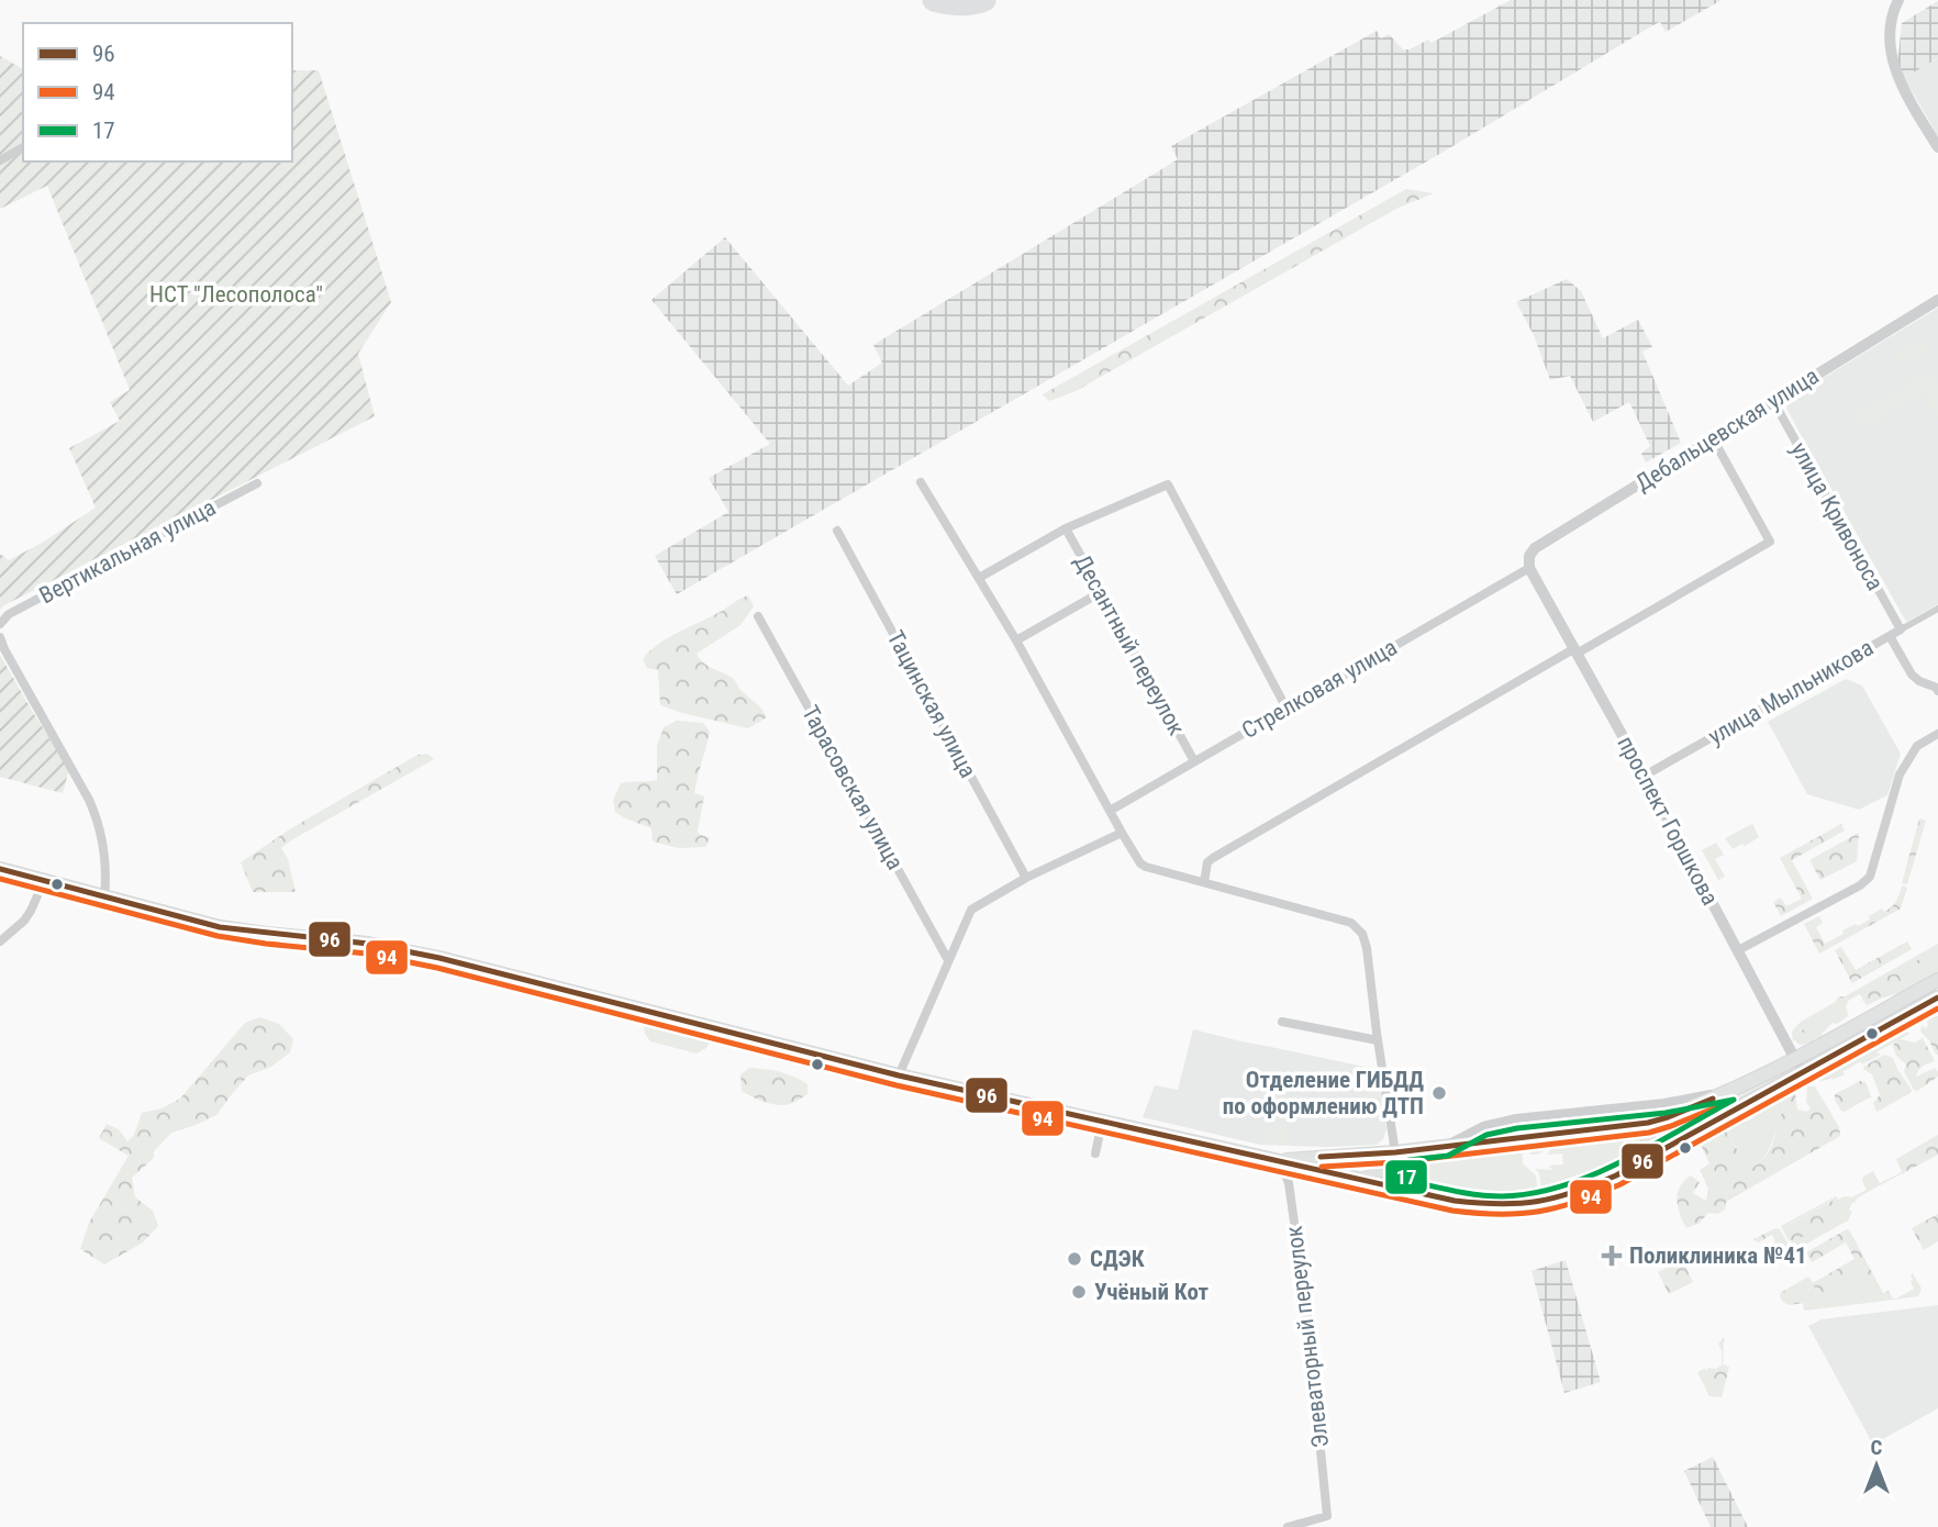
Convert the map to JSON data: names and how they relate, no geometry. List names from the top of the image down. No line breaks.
{"streets":{"street":["Дебальцевская улица","улица Кривоноса","Вертикальная улица","Десантный переулок","Стрелковая улица","улица Мыльникова","Тацинская улица","Тарасовская улица","проспект Горшкова","Элеваторный переулок"]},"crossings":[["Дебальцевская улица","улица Кривоноса"],["Дебальцевская улица","Стрелковая улица"],["Дебальцевская улица","проспект Горшкова"],["улица Кривоноса","улица Мыльникова"],["Десантный переулок","Стрелковая улица"],["Стрелковая улица","проспект Горшкова"],["улица Мыльникова","проспект Горшкова"]],"parks":["НСТ \"Лесополоса\""],"places":{"other":["Отделение ГИБДД по оформлению ДТП","СДЭК","Учёный Кот"],"health":["Поликлиника №41"]},"lines":["transit line 96","transit line 94","transit line 17"],"legend":["96","94","17"],"north":"top"}
